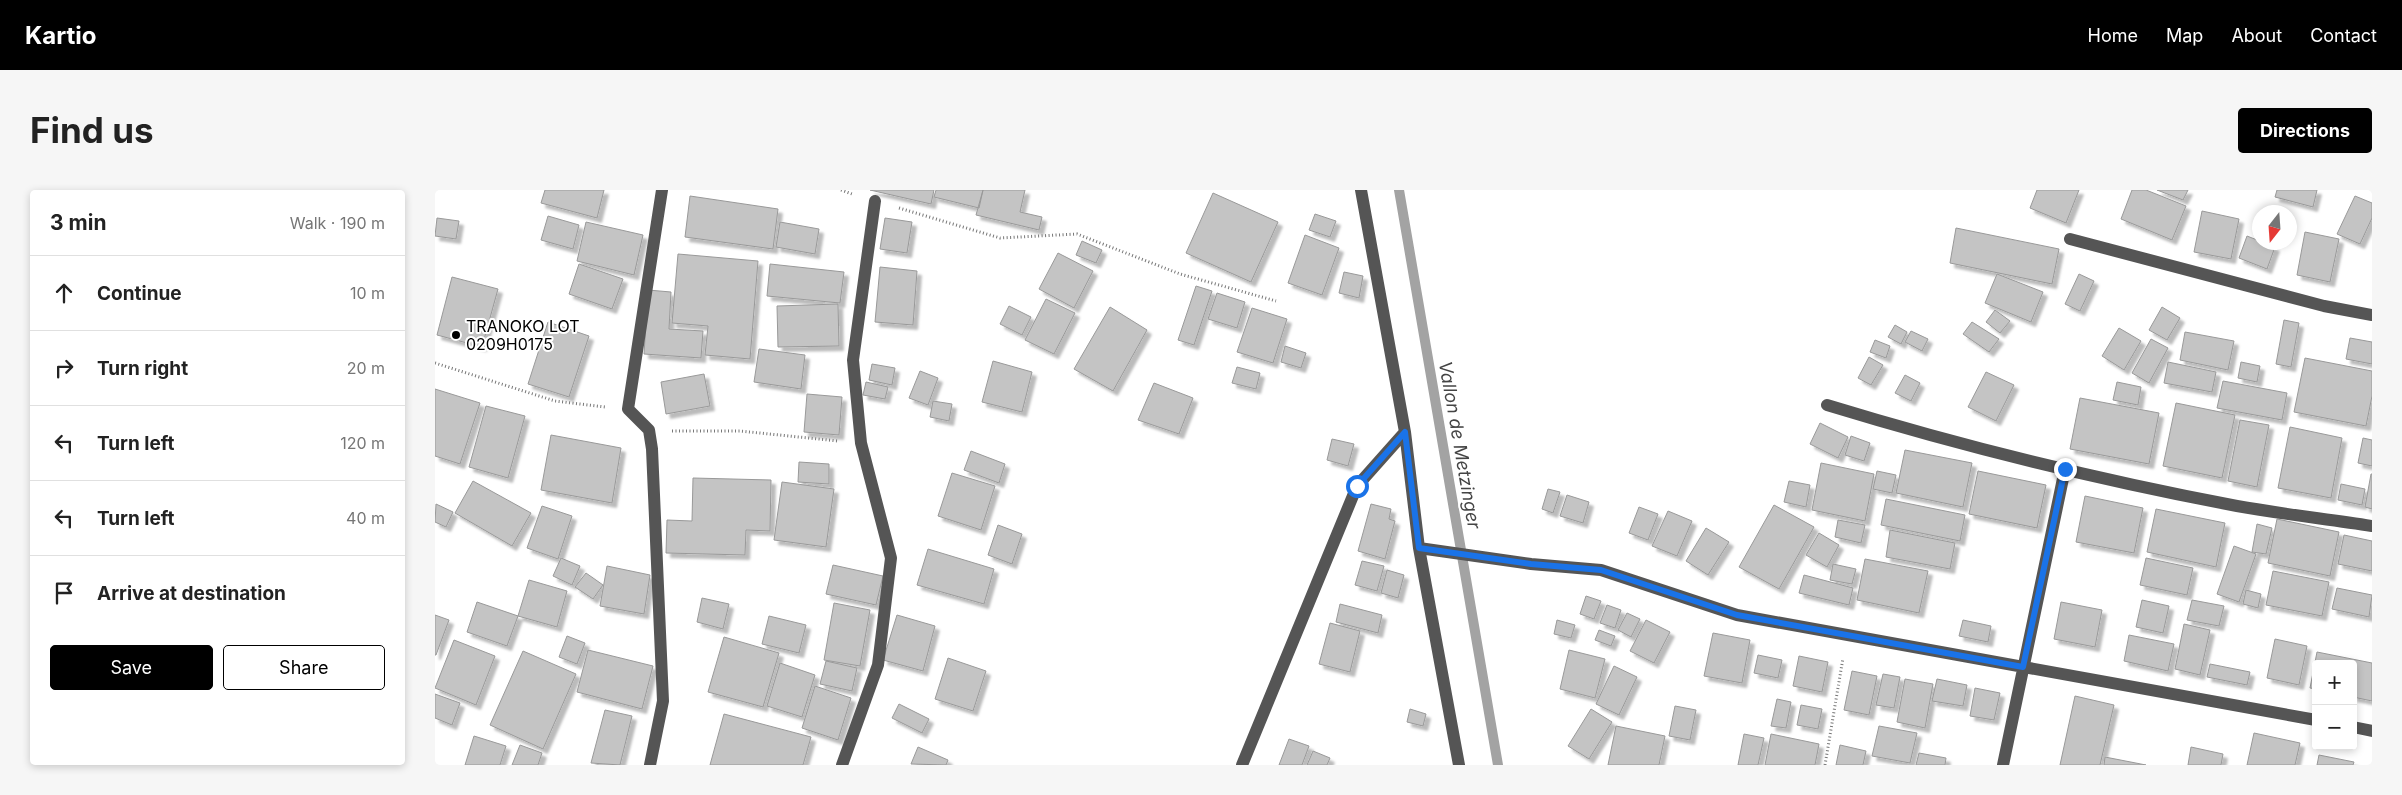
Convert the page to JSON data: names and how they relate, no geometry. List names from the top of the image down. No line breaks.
{"water":["Vallon de Metzinger"],"places":["TRANOKO LOT 0209H0175"],"north":"bottom","page":{"header":"Kartio","nav":["Home","Map","About","Contact"],"buttons":["Directions",["Save","Share"]],"title":"Find us","heading":["3 min","Walk · 190 m"],"list":[["Continue","10 m"],["Turn right","20 m"],["Turn left","120 m"],["Turn left","40 m"],"Arrive at destination"],"map_buttons":["+","−"]}}
